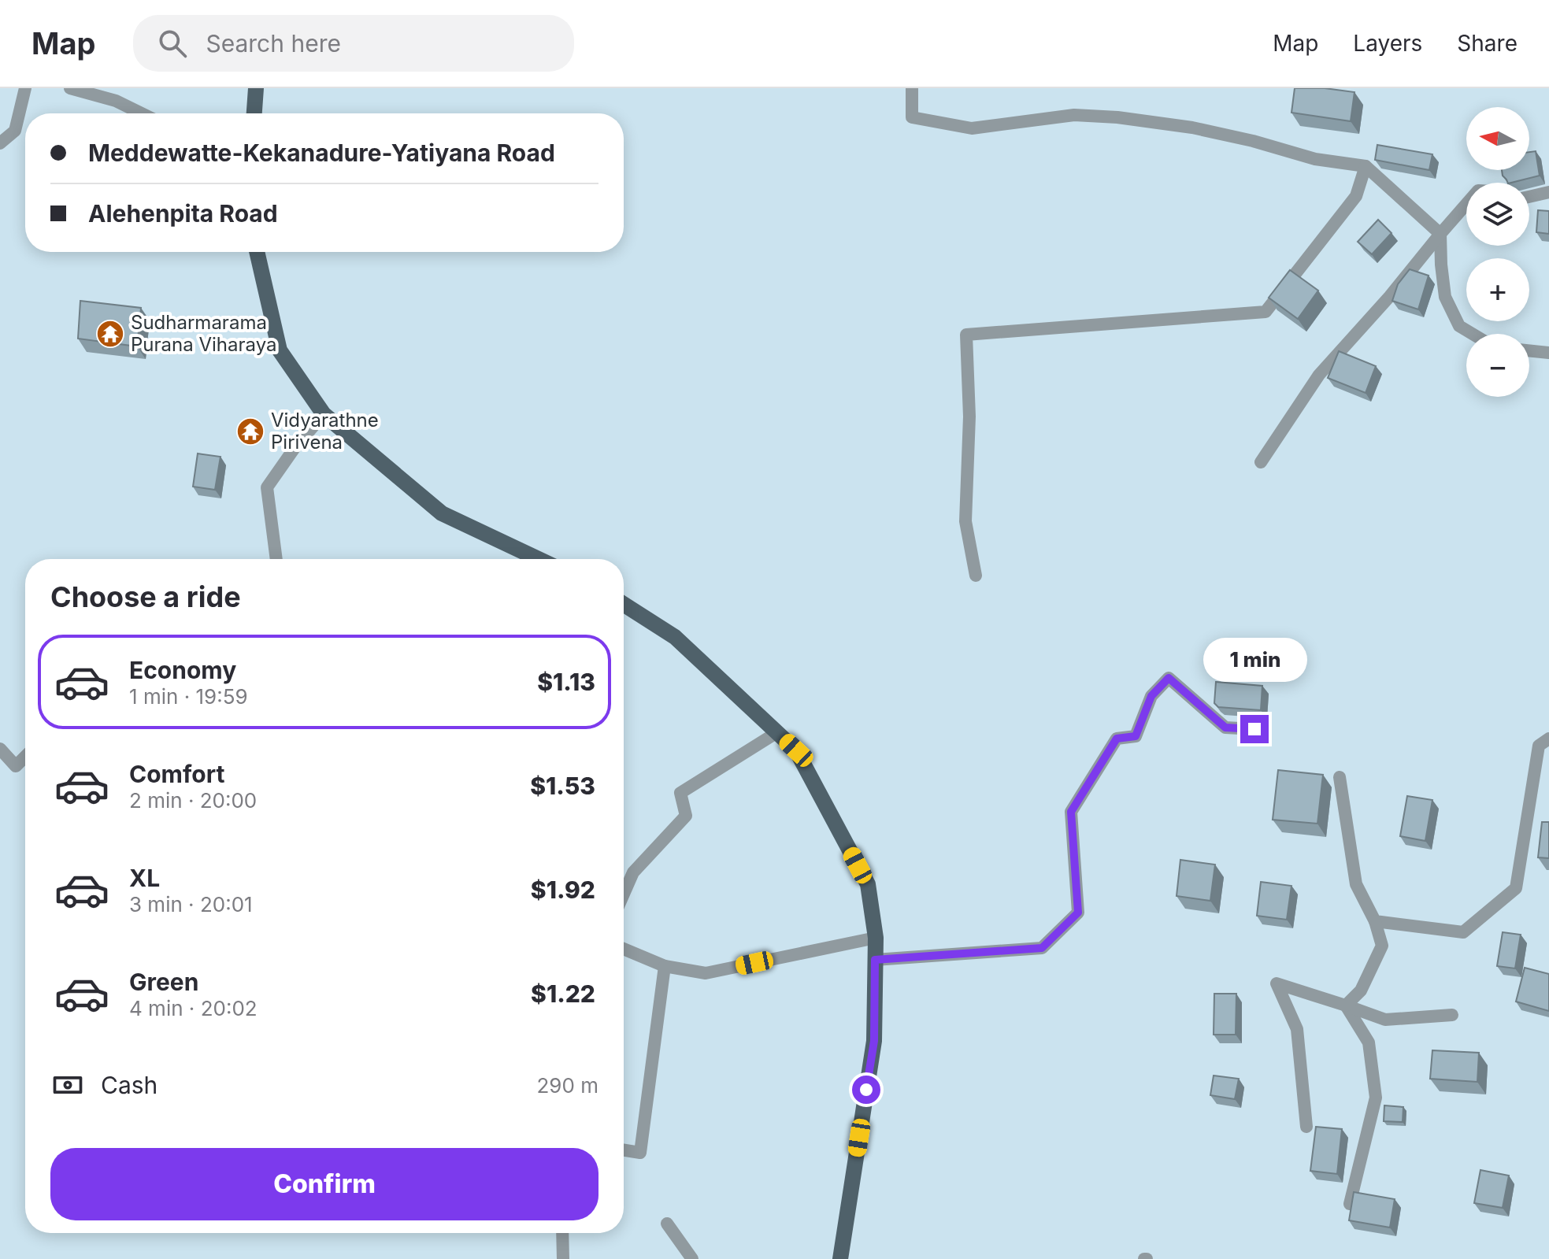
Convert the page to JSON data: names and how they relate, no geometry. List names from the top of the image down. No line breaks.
{"places":{"temple":["Sudharmarama Purana Viharaya","Vidyarathne Pirivena"]},"north":"left","page":{"header":"Map","search":"Search here","nav":["Map","Layers","Share"],"map_buttons":["+","−"],"banner":["Meddewatte-Kekanadure-Yatiyana Road","Alehenpita Road"],"heading":"Choose a ride","list":[{"name":"Economy","note":"1 min · 19:59","value":"$1.13"},{"name":"Comfort","note":"2 min · 20:00","value":"$1.53"},{"name":"XL","note":"3 min · 20:01","value":"$1.92"},{"name":"Green","note":"4 min · 20:02","value":"$1.22"}],"bubble":"1 min","pay":["Cash","290 m"],"buttons":"Confirm"}}
